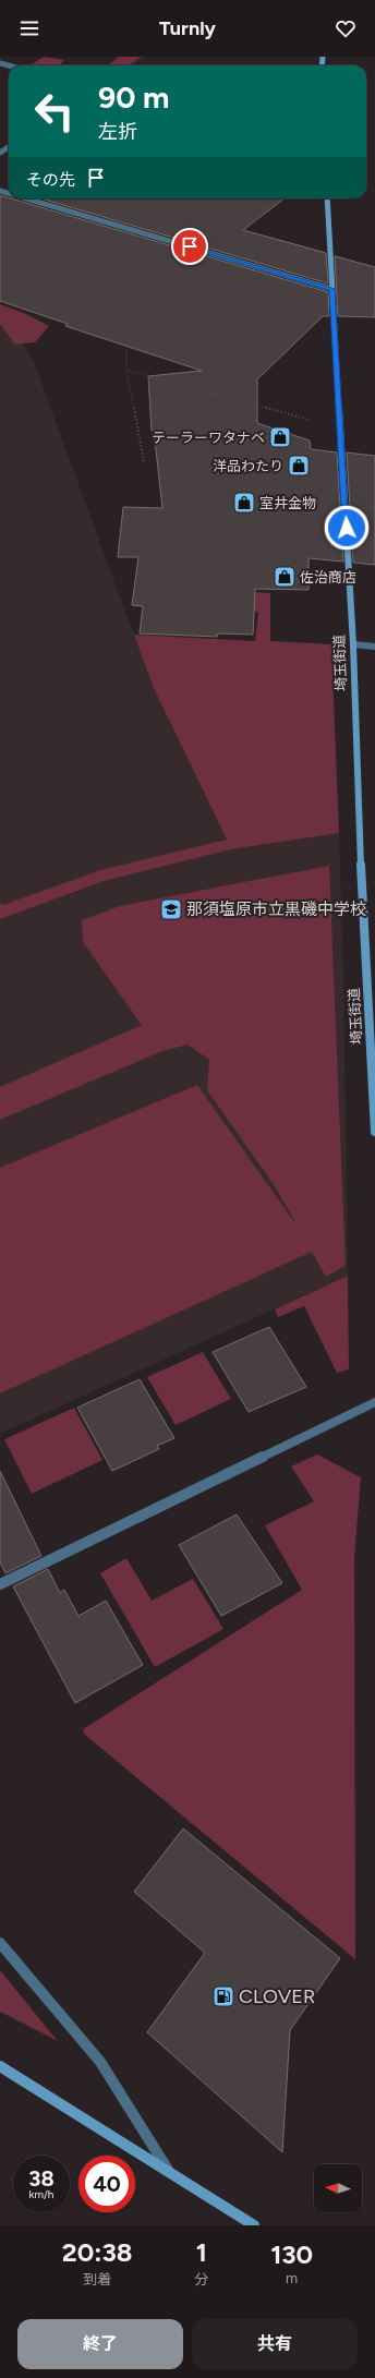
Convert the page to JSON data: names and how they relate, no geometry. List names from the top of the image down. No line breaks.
{"streets":{"street":["埼玉街道"]},"places":{"shop":["テーラーワタナベ","洋品わたり","室井金物","佐治商店"],"school or university":["那須塩原市立黒磯中学校"],"fuel station":["CLOVER"]},"north":"left","page":{"header":"Turnly","turn":["90 m","左折"],"then":"その先","speed":"38 km/h","limit":"40","eta":["20:38","到着","1","分","130","m"],"buttons":["終了","共有"]}}
